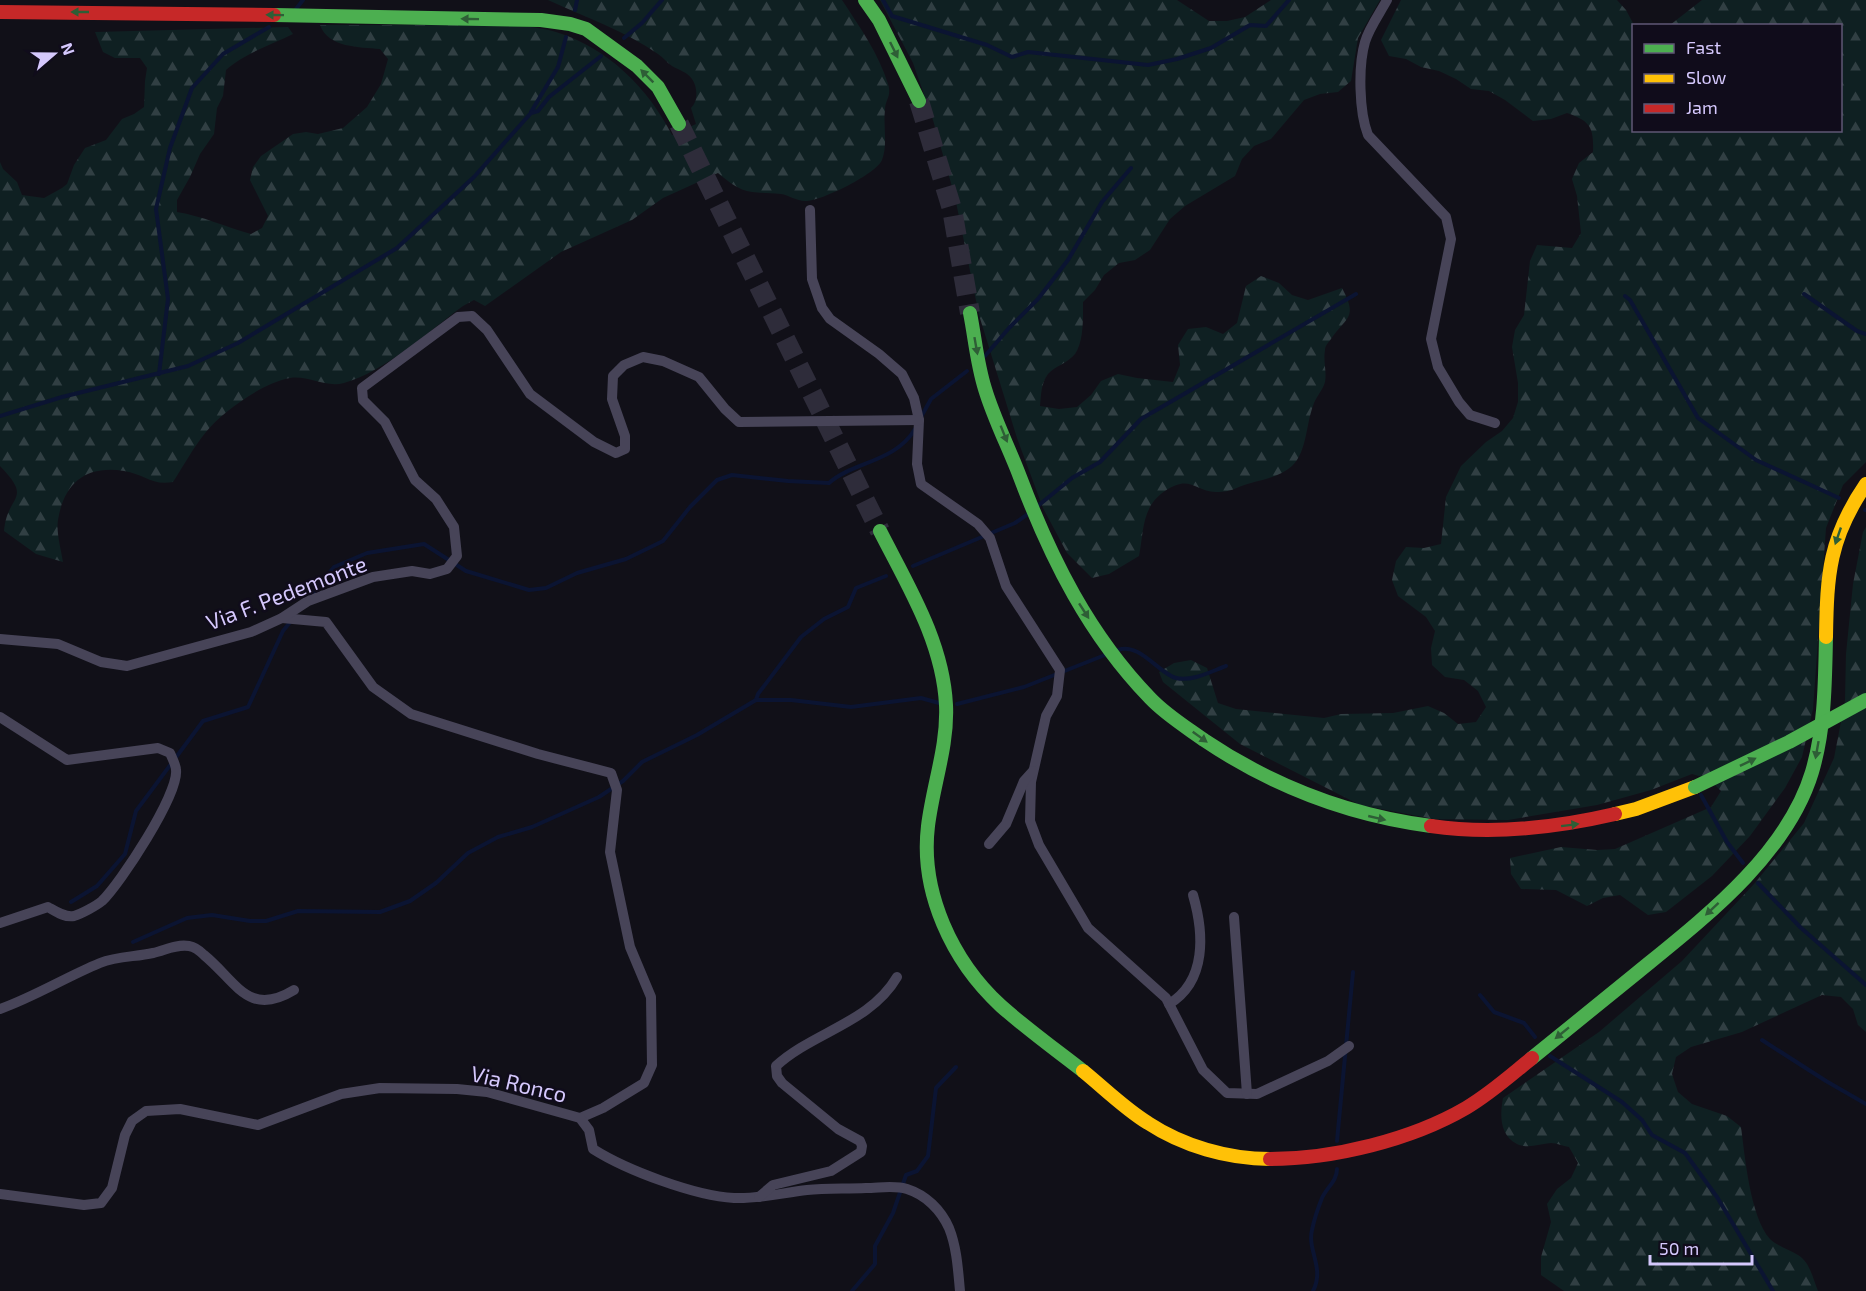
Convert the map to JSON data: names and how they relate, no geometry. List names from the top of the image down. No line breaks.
{"streets":{"street":["Via F. Pedemonte","Via Ronco"]},"legend":["Fast","Slow","Jam"],"scale_bar":"50 m","north":"right"}
